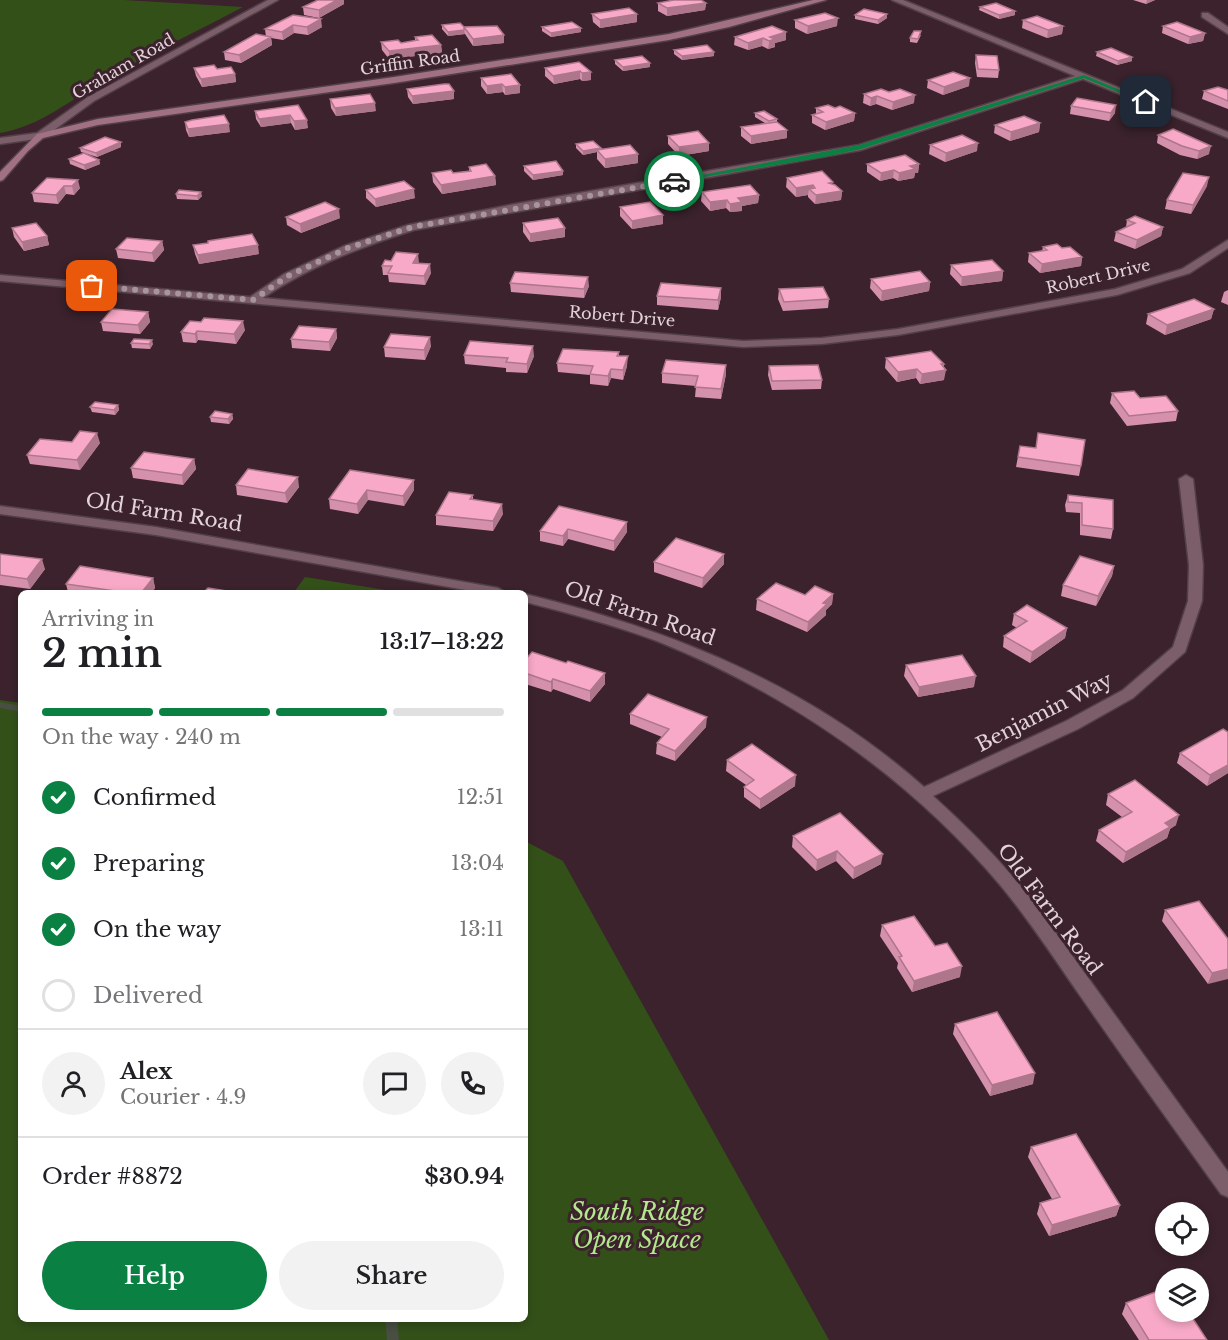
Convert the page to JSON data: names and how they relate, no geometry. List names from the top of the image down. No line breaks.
{"streets":{"street":["Griffin Road","Graham Road","Robert Drive","Old Farm Road","Benjamin Way"]},"crossings":[["Griffin Road","Graham Road"],["Old Farm Road","Benjamin Way"]],"parks":["South Ridge Open Space"],"page":{"heading":["2 min","Arriving in","13:17–13:22"],"panel":["Alex","Courier · 4.9","Order #8872","$30.94"],"bar":"On the way · 240 m","list":[["Confirmed","12:51"],["Preparing","13:04"],["On the way","13:11"],"Delivered"],"buttons":["Help","Share"]}}
